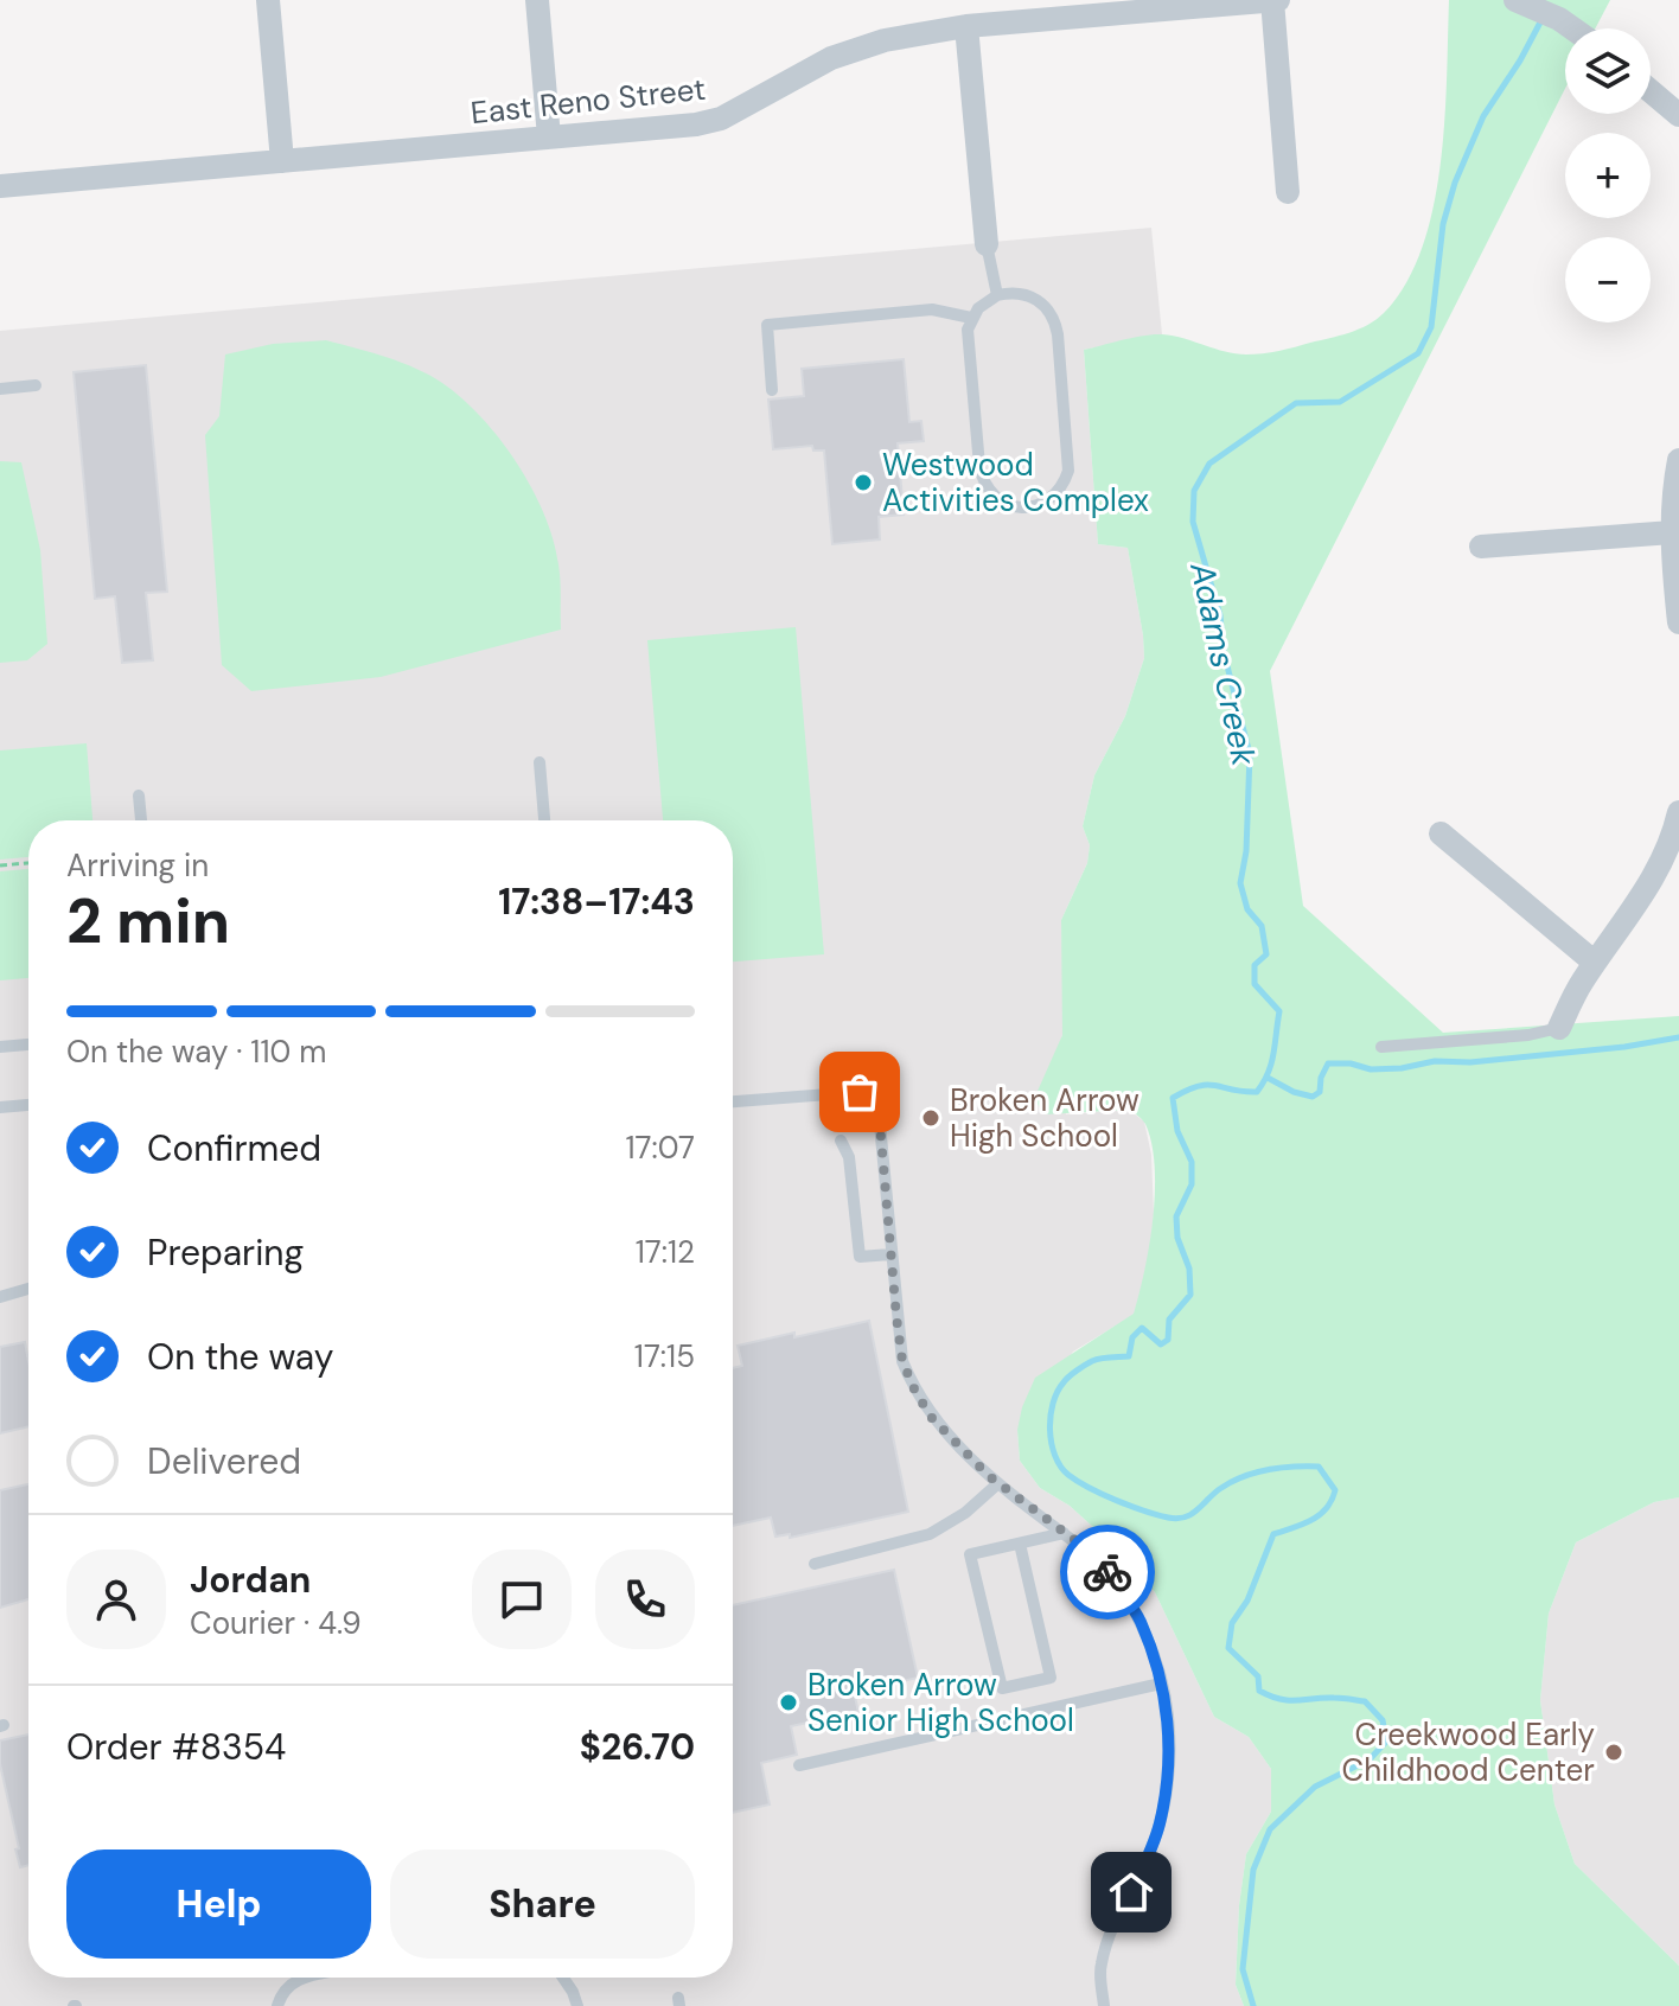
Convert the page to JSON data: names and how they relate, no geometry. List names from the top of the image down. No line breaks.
{"streets":{"street":["East Reno Street"]},"water":["Adams Creek"],"places":["Westwood Activities Complex","Broken Arrow High School","Broken Arrow Senior High School","Creekwood Early Childhood Center"],"page":{"map_buttons":["+","−"],"heading":["2 min","Arriving in","17:38–17:43"],"panel":["Jordan","Courier · 4.9","Order #8354","$26.70"],"bar":"On the way · 110 m","list":[["Confirmed","17:07"],["Preparing","17:12"],["On the way","17:15"],"Delivered"],"buttons":["Help","Share"]}}
